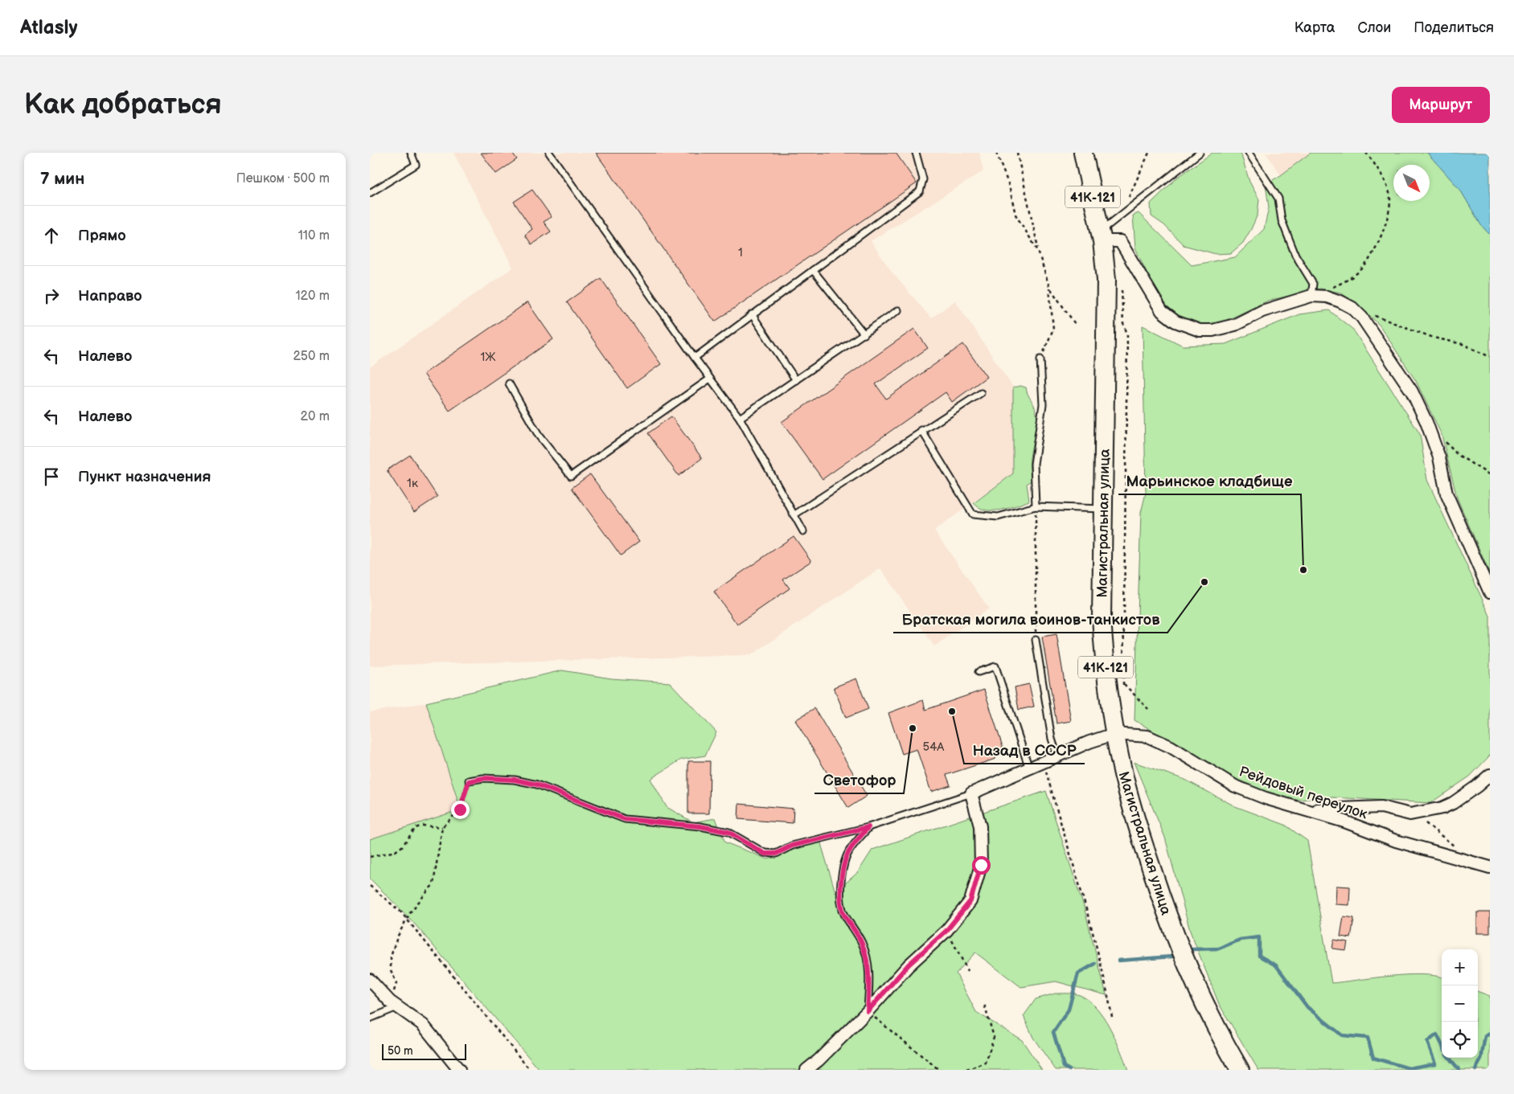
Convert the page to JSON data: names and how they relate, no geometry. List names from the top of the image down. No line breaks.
{"streets":{"main road":["41К-121","Магистральная улица"],"street":["Рейдовый переулок"]},"crossings":[["41К-121","Магистральная улица"],["Магистральная улица","Рейдовый переулок"]],"places":["Марьинское кладбище","Братская могила воинов-танкистов","Назад в СССР","Светофор"],"house_numbers":["1","1Ж","1к","54А"],"scale_bar":"50 m","north":"bottom right","page":{"header":"Atlasly","nav":["Карта","Слои","Поделиться"],"buttons":"Маршрут","title":"Как добраться","heading":["7 мин","Пешком · 500 m"],"list":[["Прямо","110 m"],["Направо","120 m"],["Налево","250 m"],["Налево","20 m"],"Пункт назначения"],"map_buttons":["+","−"],"scale":"50 m"}}
